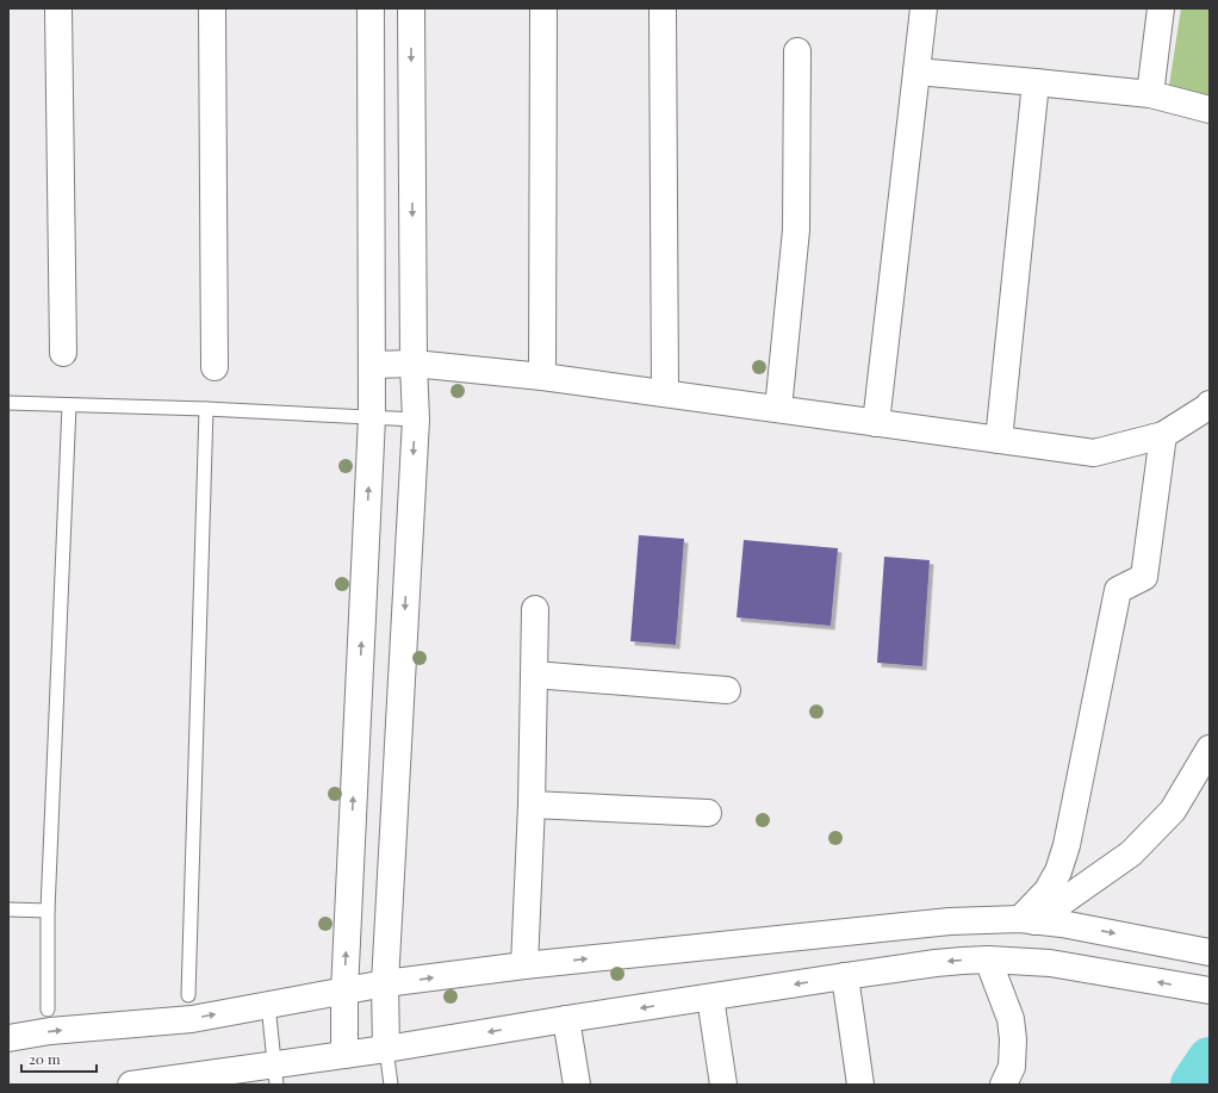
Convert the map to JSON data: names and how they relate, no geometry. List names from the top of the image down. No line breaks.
{"scale_bar":"20 m"}
